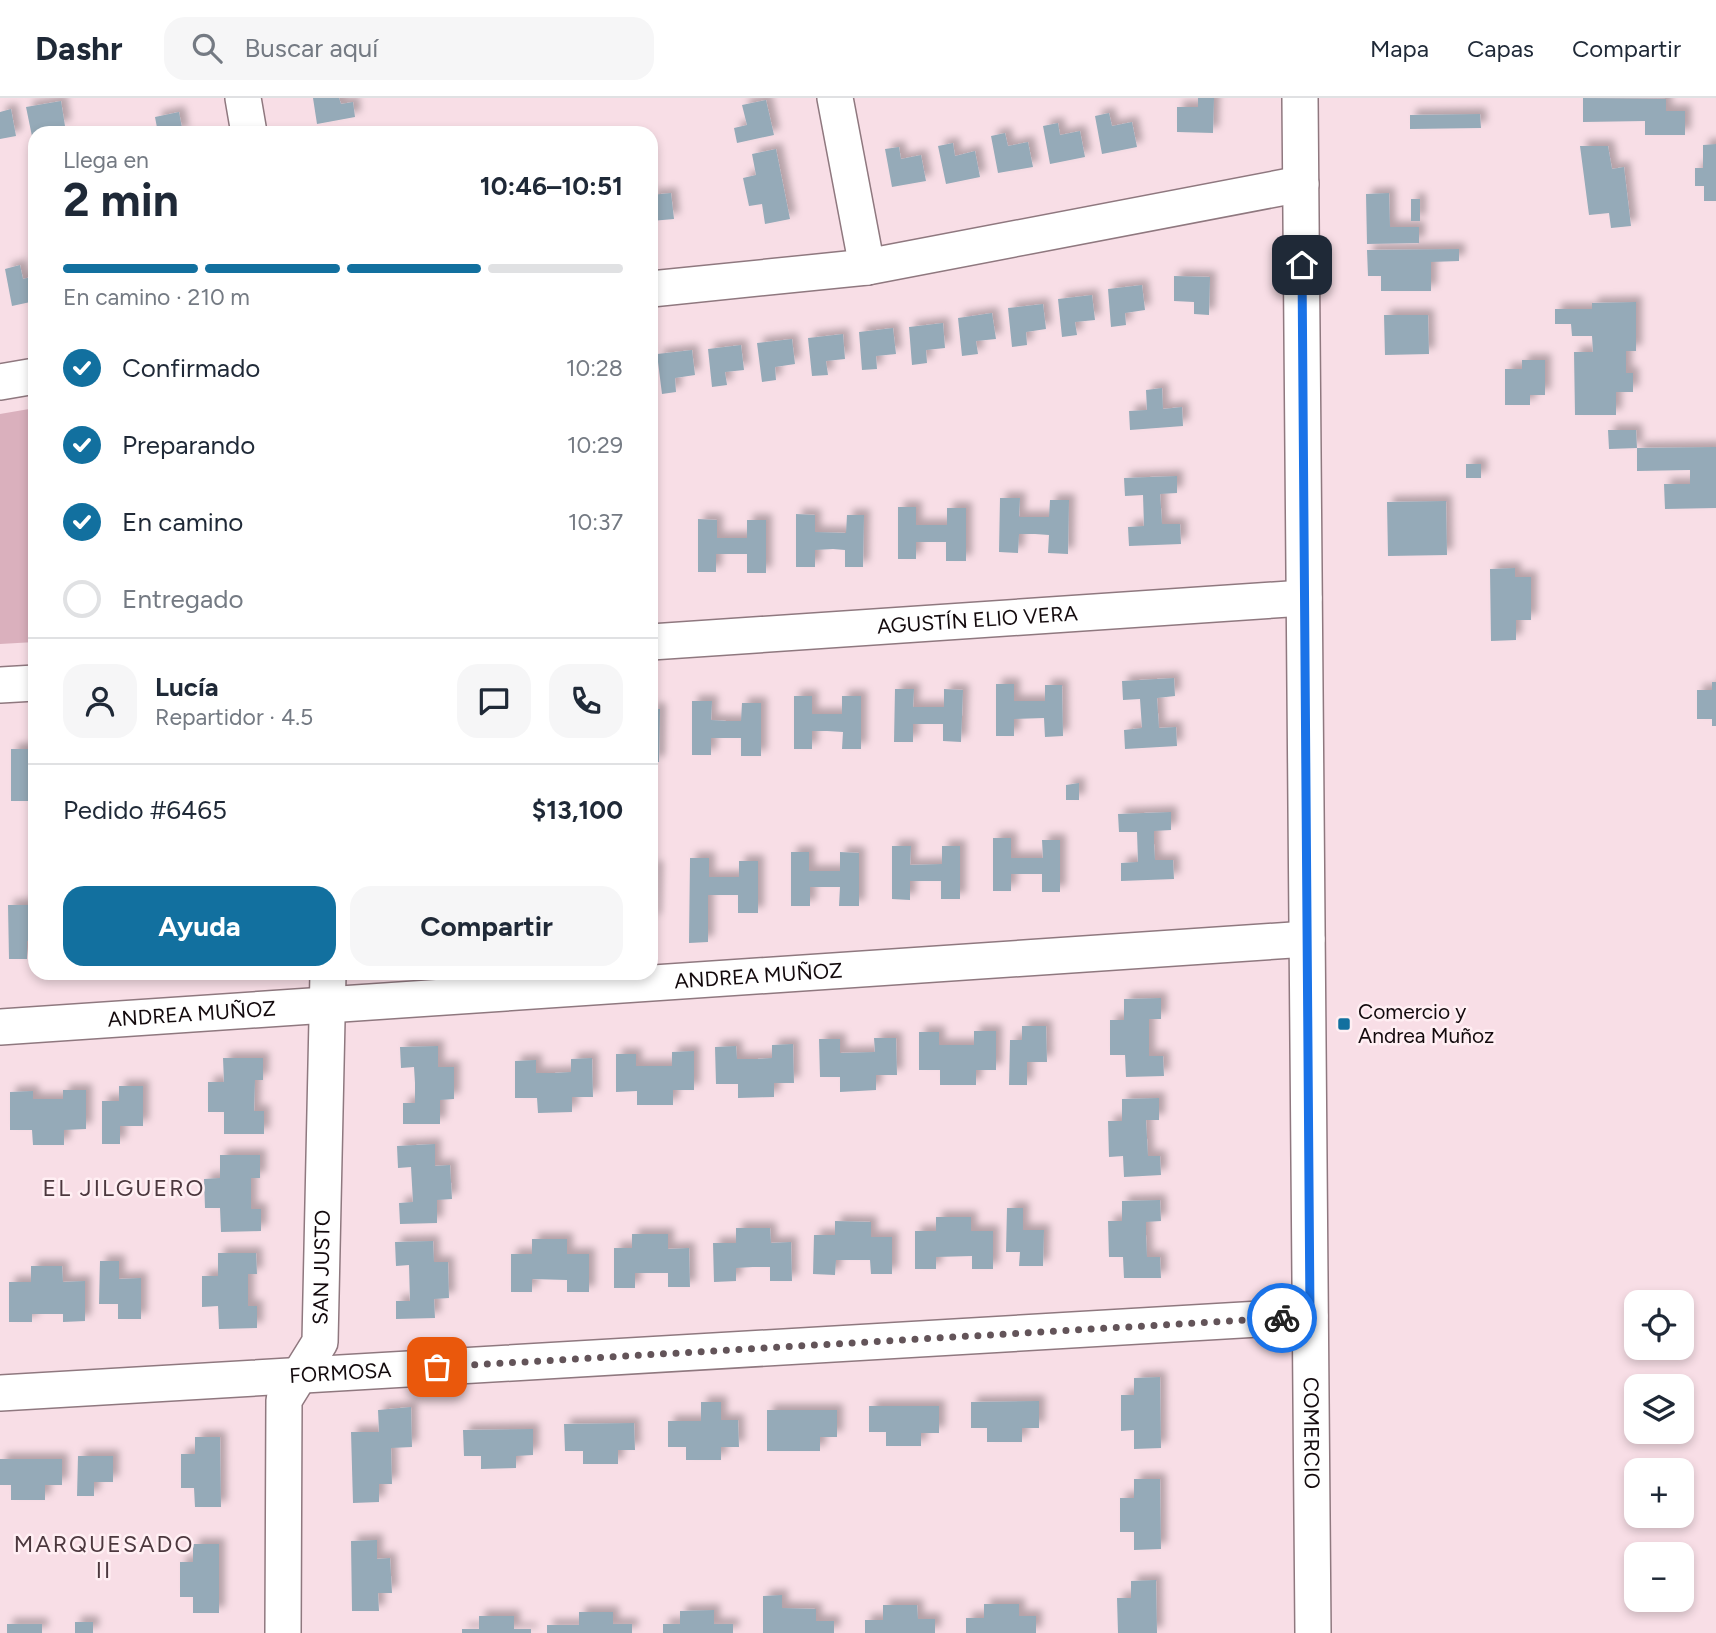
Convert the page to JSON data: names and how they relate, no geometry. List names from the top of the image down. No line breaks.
{"streets":{"street":["AGUSTÍN ELIO VERA","ANDREA MUÑOZ","SAN JUSTO","FORMOSA","COMERCIO"]},"crossings":[["AGUSTÍN ELIO VERA","COMERCIO"],["ANDREA MUÑOZ","SAN JUSTO"],["ANDREA MUÑOZ","COMERCIO"],["SAN JUSTO","FORMOSA"],["FORMOSA","COMERCIO"]],"districts":["EL JILGUERO","MARQUESADO II"],"places":{"transit":["Comercio y Andrea Muñoz"]},"page":{"header":"Dashr","search":"Buscar aquí","nav":["Mapa","Capas","Compartir"],"heading":["2 min","Llega en","10:46–10:51"],"panel":["Lucía","Repartidor · 4.5","Pedido #6465","$13,100"],"bar":"En camino · 210 m","list":[["Confirmado","10:28"],["Preparando","10:29"],["En camino","10:37"],"Entregado"],"buttons":["Ayuda","Compartir"],"map_buttons":["+","−"]}}
